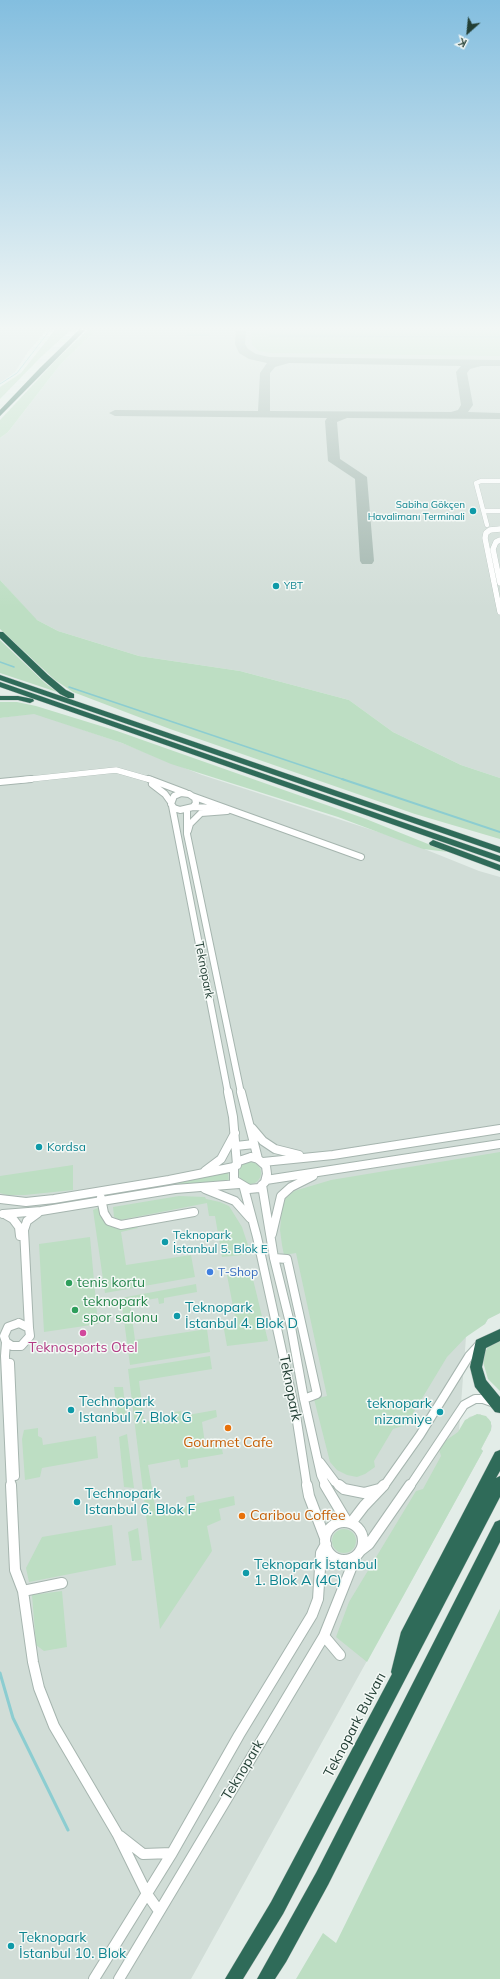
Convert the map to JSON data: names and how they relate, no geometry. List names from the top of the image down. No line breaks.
{"streets":{"highway":["Teknopark Bulvarı"],"street":["Teknopark"]},"places":["Sabiha Gökçen Havalimanı Terminali","YBT","Kordsa","Teknopark İstanbul 5. Blok E","T-Shop","tenis kortu","teknopark spor salonu","Teknopark İstanbul 4. Blok D","Teknosports Otel","Technopark Istanbul 7. Blok G","teknopark nizamiye","Gourmet Cafe","Technopark Istanbul 6. Blok F","Caribou Coffee","Teknopark İstanbul 1. Blok A (4C)","Teknopark İstanbul 10. Blok"],"north":"bottom left"}
